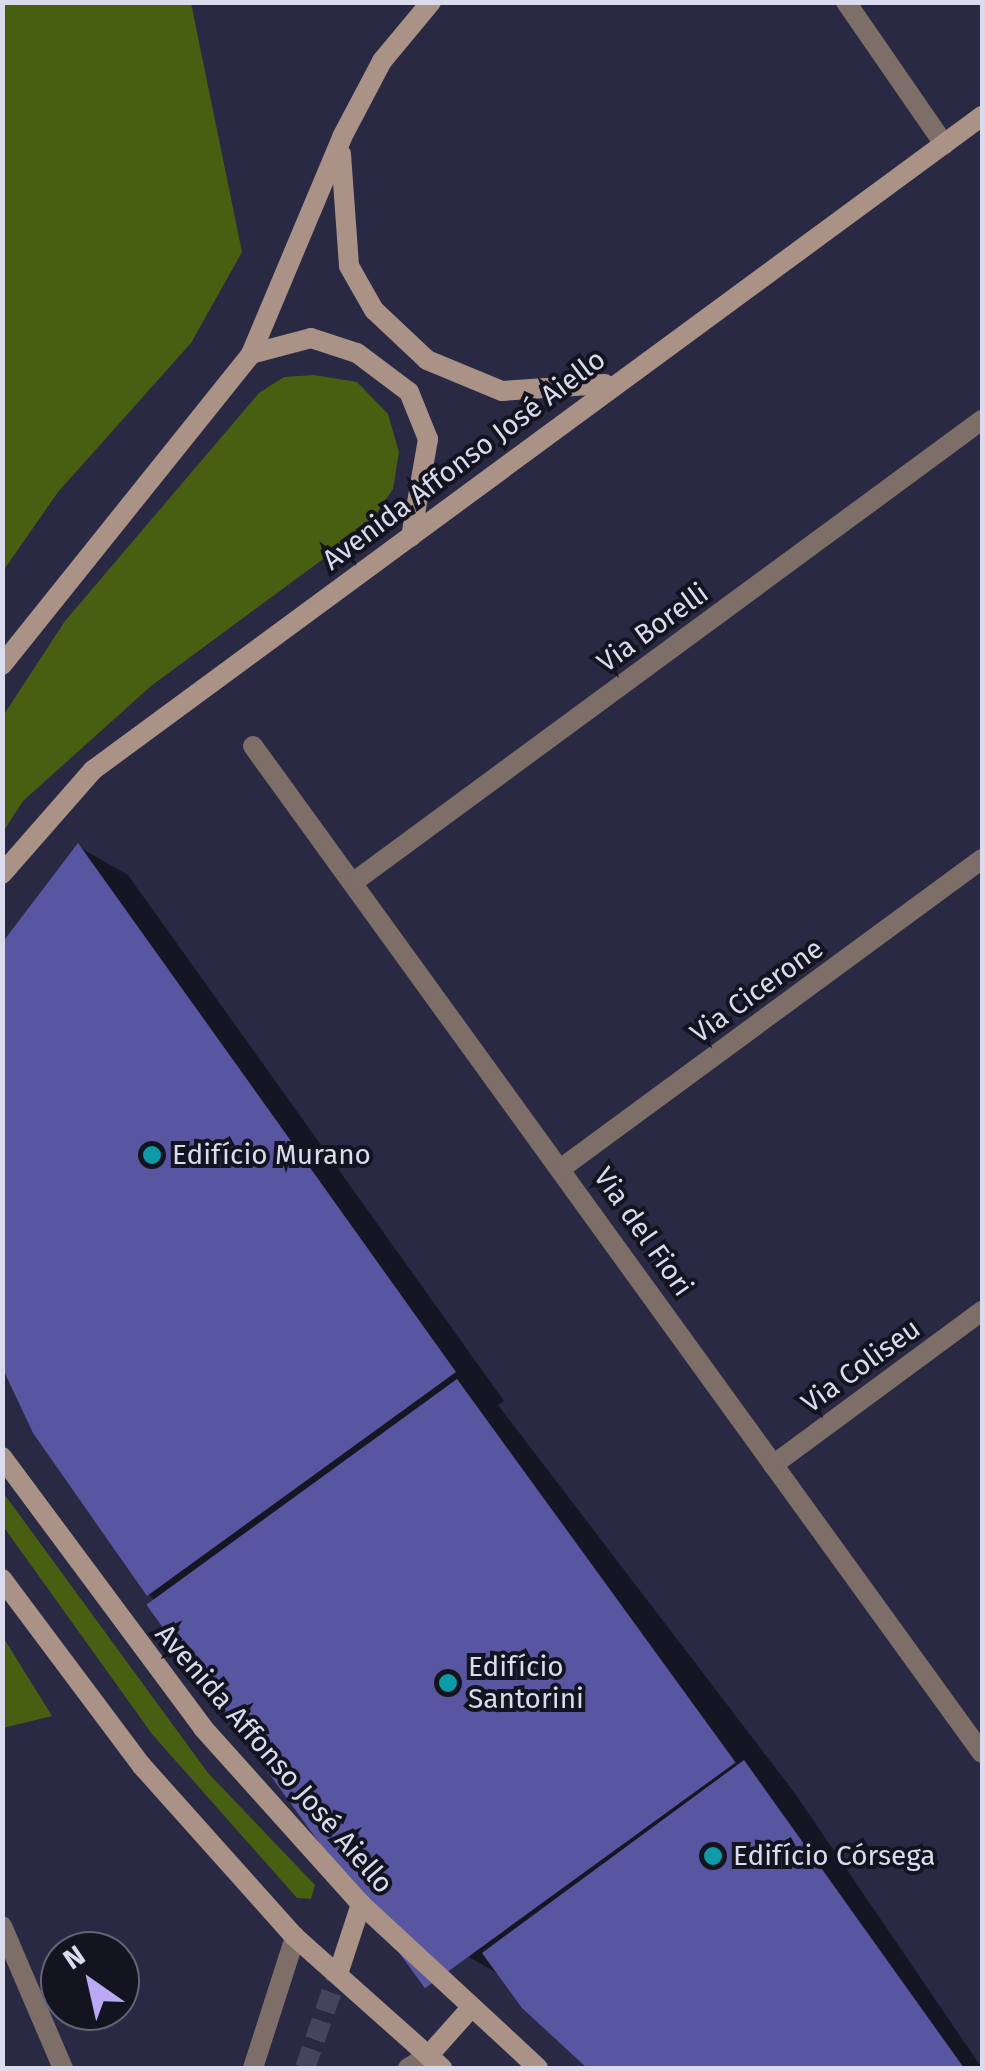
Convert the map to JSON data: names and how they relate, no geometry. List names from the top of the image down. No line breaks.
{"streets":{"street":["Avenida Affonso José Aiello","Via Borelli","Via Cicerone","Via del Fiori","Via Coliseu"]},"crossings":[["Via Borelli","Via del Fiori"],["Via Cicerone","Via del Fiori"],["Via del Fiori","Via Coliseu"]],"places":["Edifício Murano","Edifício Santorini","Edifício Córsega"],"north":"top left"}
